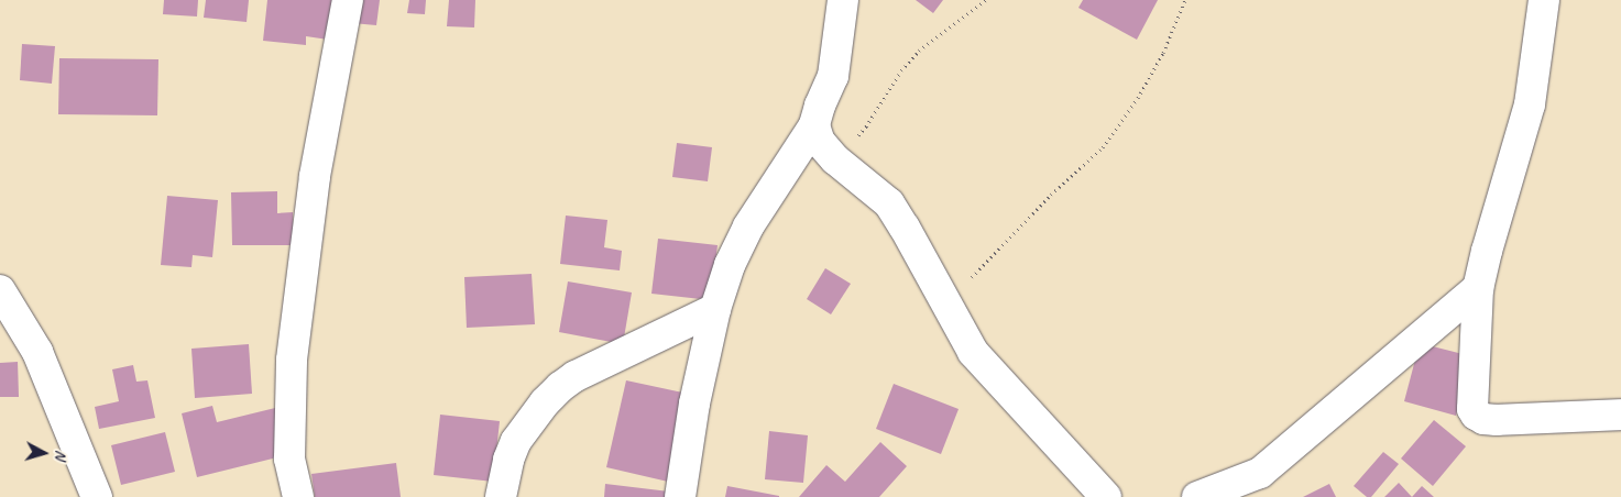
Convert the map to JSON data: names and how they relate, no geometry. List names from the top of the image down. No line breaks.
{"north":"right"}
